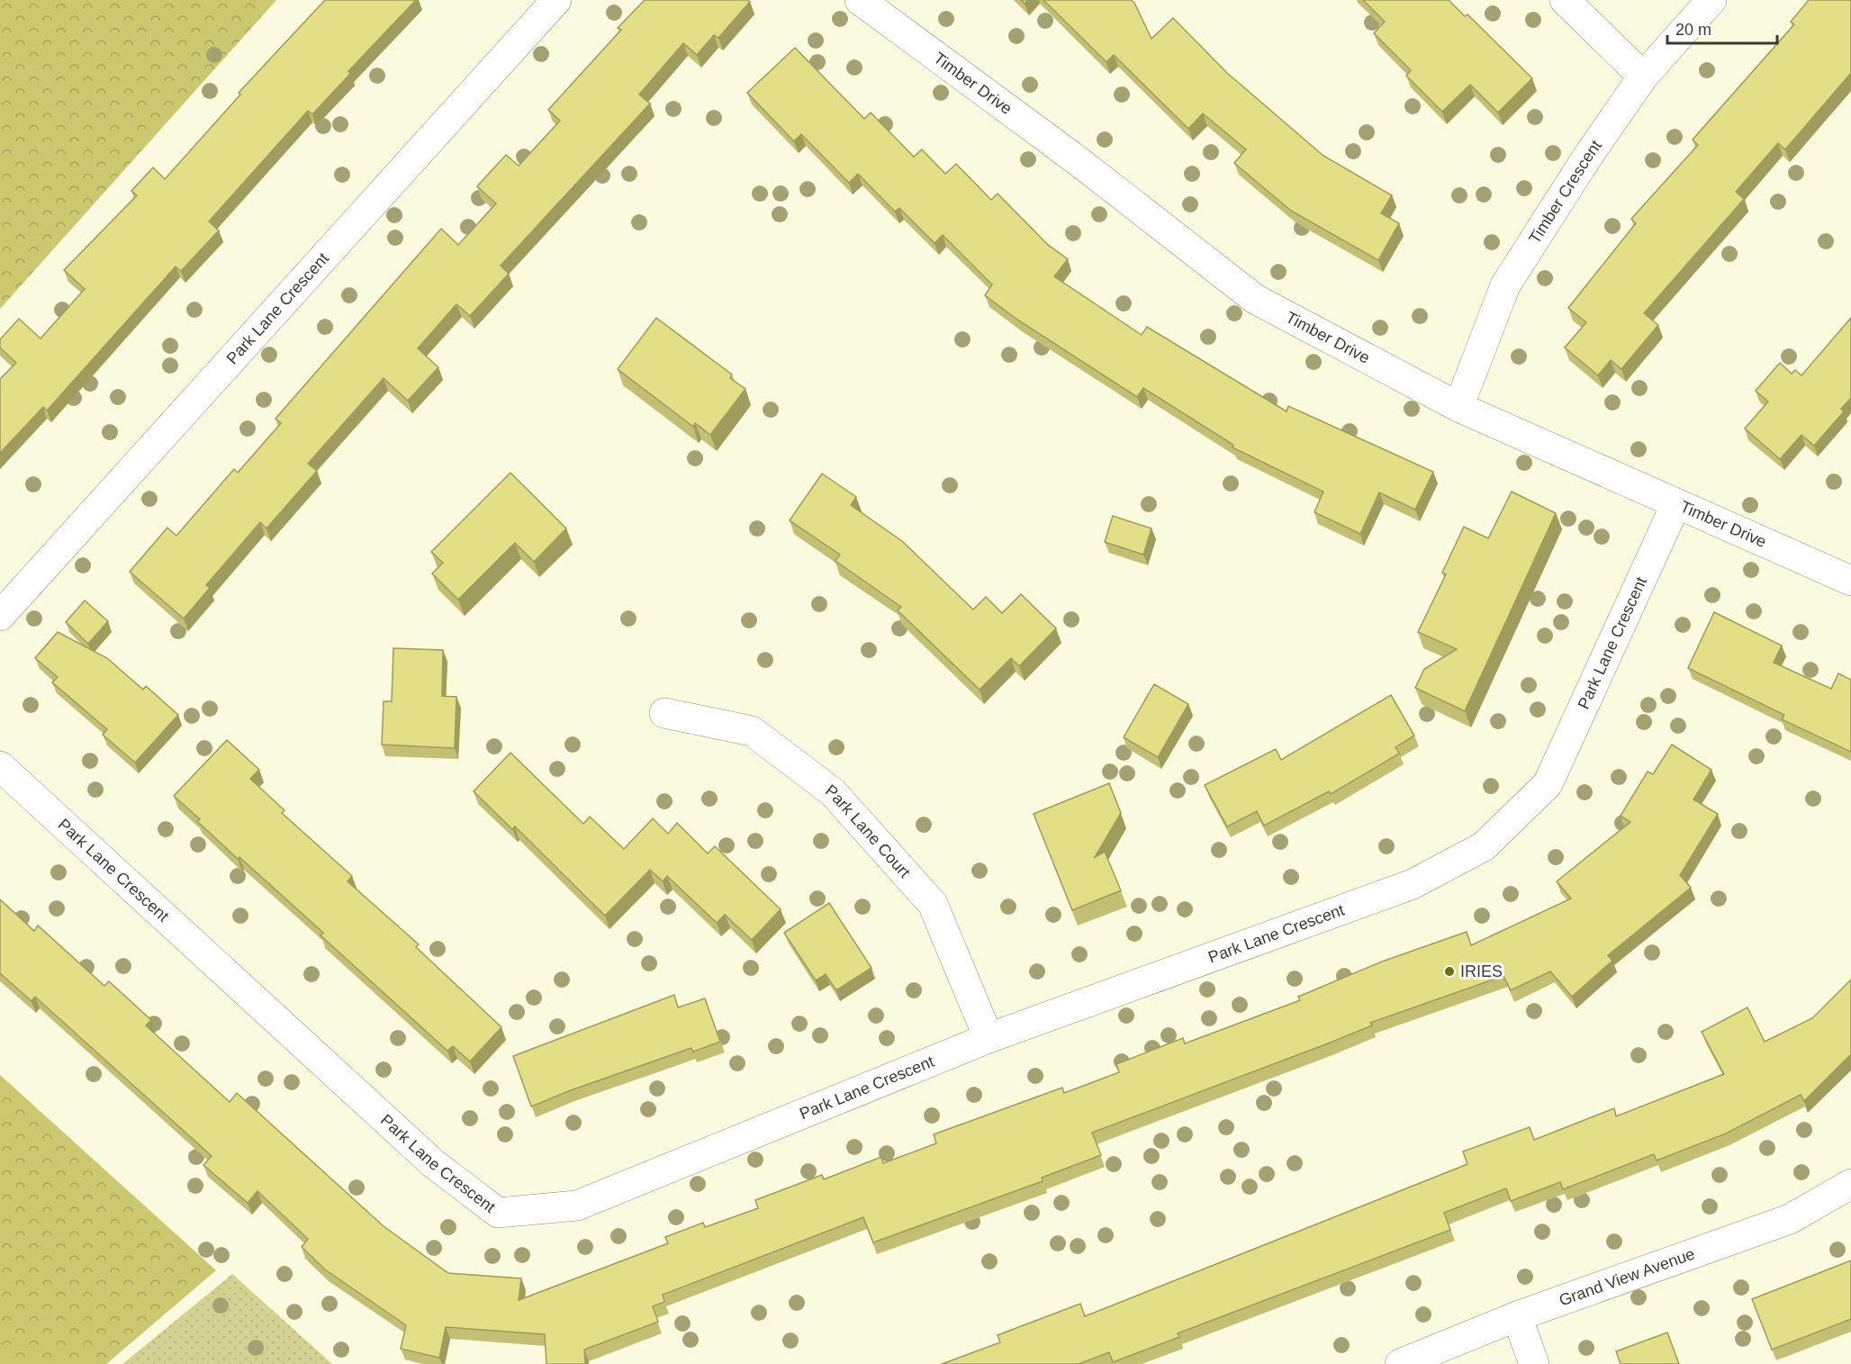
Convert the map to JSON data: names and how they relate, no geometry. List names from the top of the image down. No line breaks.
{"streets":{"street":["Timber Drive","Timber Crescent","Park Lane Crescent","Park Lane Court","Grand View Avenue"]},"crossings":[["Timber Drive","Timber Crescent"],["Timber Drive","Park Lane Crescent"],["Park Lane Crescent","Park Lane Court"]],"places":["IRIES"],"scale_bar":"20 m"}
